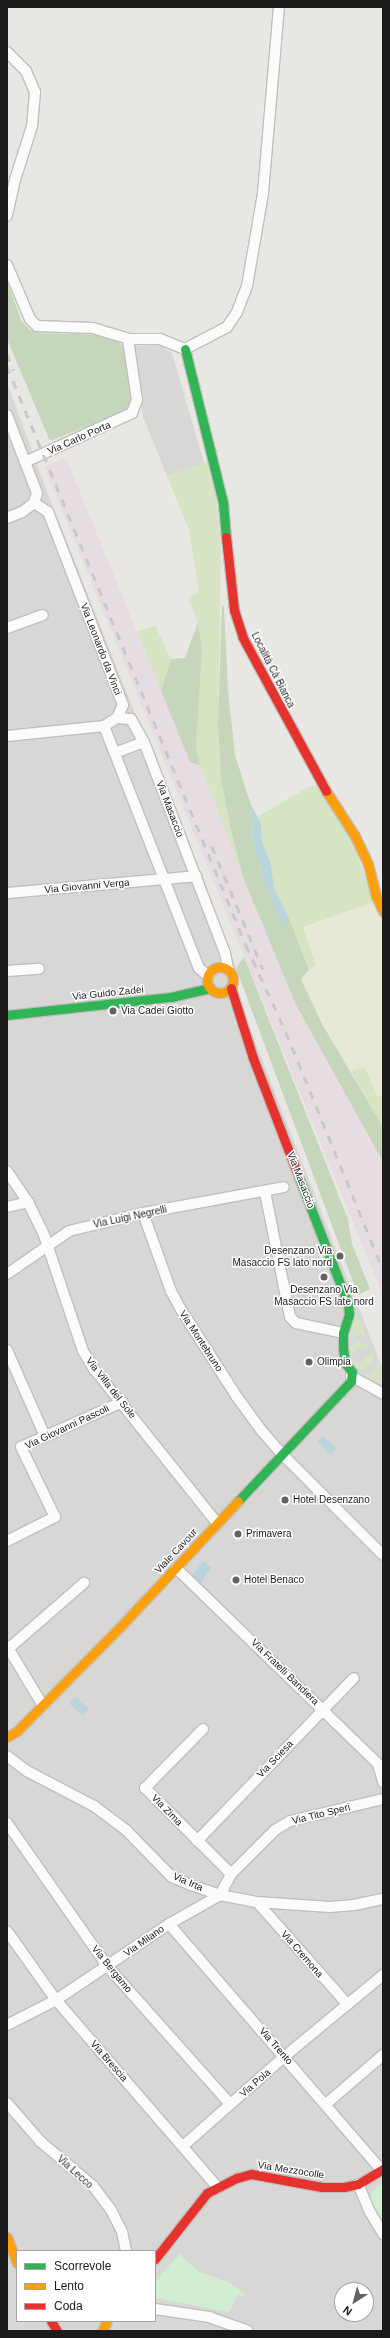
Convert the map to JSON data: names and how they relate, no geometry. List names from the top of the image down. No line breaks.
{"streets":{"street":["Via Carlo Porta","Via Leonardo da Vinci","Località Cà Bianca","Via Masaccio","Via Giovanni Verga","Via Guido Zadei","Via Luigi Negrelli","Via Montebruno","Via Villa del Sole","Via Giovanni Pascoli","Viale Cavour","Via Fratelli Bandiera","Via Sciesa","Via Zima","Via Tito Speri","Via Irta","Via Milano","Via Cremona","Via Bergamo","Via Trento","Via Brescia","Via Pola","Via Mezzocolle","Via Lecco"]},"crossings":[["Via Leonardo da Vinci","Via Masaccio"],["Via Masaccio","Via Guido Zadei"],["Via Masaccio","Viale Cavour"],["Via Luigi Negrelli","Via Montebruno"],["Via Luigi Negrelli","Via Villa del Sole"],["Via Montebruno","Viale Cavour"],["Via Villa del Sole","Via Giovanni Pascoli"],["Via Villa del Sole","Viale Cavour"],["Viale Cavour","Via Fratelli Bandiera"],["Via Fratelli Bandiera","Via Sciesa"],["Via Sciesa","Via Zima"],["Via Zima","Via Tito Speri"],["Via Tito Speri","Via Irta"],["Via Tito Speri","Via Milano"],["Via Irta","Via Milano"],["Via Irta","Via Cremona"],["Via Milano","Via Bergamo"],["Via Milano","Via Trento"],["Via Milano","Via Brescia"],["Via Cremona","Via Pola"],["Via Bergamo","Via Pola"],["Via Trento","Via Pola"],["Via Trento","Via Mezzocolle"],["Via Brescia","Via Pola"],["Via Brescia","Via Mezzocolle"]],"places":["Via Cadei Giotto","Desenzano Via Masaccio FS lato nord","Desenzano Via Masaccio FS late nord","Olimpia","Hotel Desenzano","Primavera","Hotel Benaco"],"legend":["Scorrevole","Lento","Coda"],"north":"bottom left"}
